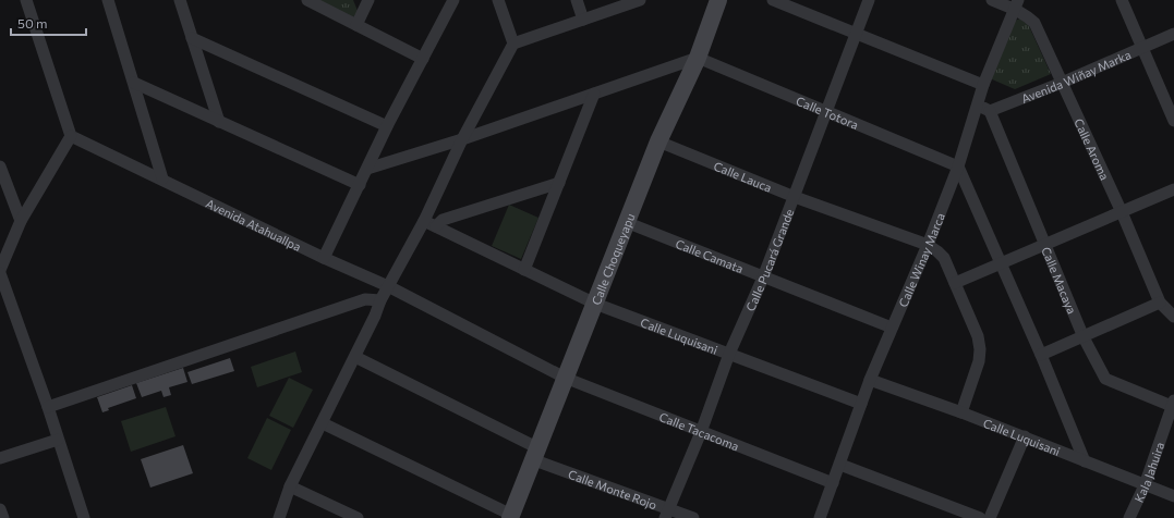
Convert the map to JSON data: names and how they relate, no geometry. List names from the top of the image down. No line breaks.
{"streets":{"street":["Avenida Wiñay Marka","Calle Totora","Calle Aroma","Calle Lauca","Avenida Atahuallpa","Calle Camata","Calle Choqueyapu","Calle Winay Marca","Calle Pucará Grande","Calle Macaya","Calle Luquisani","Calle Tacacoma","Kala Jahuira","Calle Monte Rojo"]},"crossings":[["Avenida Wiñay Marka","Calle Aroma"],["Avenida Wiñay Marka","Calle Macaya"],["Calle Totora","Calle Choqueyapu"],["Calle Totora","Calle Winay Marca"],["Calle Totora","Calle Pucará Grande"],["Calle Aroma","Calle Winay Marca"],["Calle Lauca","Calle Choqueyapu"],["Calle Lauca","Calle Winay Marca"],["Calle Lauca","Calle Pucará Grande"],["Avenida Atahuallpa","Calle Choqueyapu"],["Avenida Atahuallpa","Calle Tacacoma"],["Calle Camata","Calle Choqueyapu"],["Calle Camata","Calle Winay Marca"],["Calle Camata","Calle Pucará Grande"],["Calle Choqueyapu","Calle Luquisani"],["Calle Choqueyapu","Calle Tacacoma"],["Calle Choqueyapu","Calle Monte Rojo"],["Calle Winay Marca","Calle Luquisani"],["Calle Winay Marca","Calle Tacacoma"],["Calle Pucará Grande","Calle Luquisani"],["Calle Pucará Grande","Calle Tacacoma"],["Calle Pucará Grande","Calle Monte Rojo"],["Calle Macaya","Kala Jahuira"],["Calle Luquisani","Kala Jahuira"]],"scale_bar":"50 m"}
